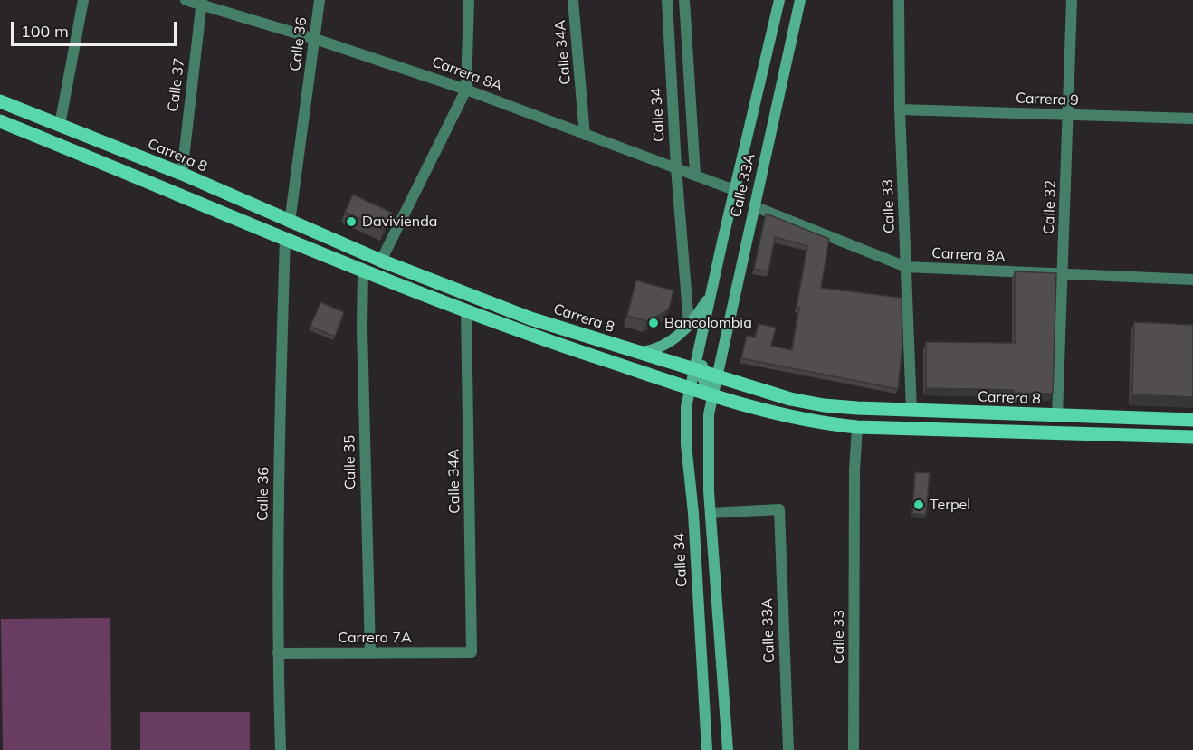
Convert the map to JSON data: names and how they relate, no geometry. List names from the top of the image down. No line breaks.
{"streets":{"main road":["Calle 34","Carrera 8","Calle 33A"],"street":["Calle 36","Calle 34A","Carrera 8A","Calle 37","Carrera 9","Calle 33","Calle 32","Calle 35","Carrera 7A"]},"crossings":[["Calle 36","Carrera 8A"],["Calle 36","Carrera 8"],["Calle 36","Carrera 7A"],["Calle 34A","Carrera 8A"],["Calle 34A","Carrera 7A"],["Carrera 8A","Calle 37"],["Carrera 8A","Calle 34"],["Carrera 8A","Calle 33A"],["Carrera 8A","Calle 33"],["Carrera 8A","Calle 32"],["Calle 37","Carrera 8"],["Carrera 9","Calle 33"],["Carrera 9","Calle 32"],["Calle 34","Carrera 8"],["Calle 34","Calle 33A"],["Carrera 8","Calle 33A"],["Carrera 8","Calle 33"],["Carrera 8","Calle 32"],["Calle 35","Carrera 7A"]],"places":["Davivienda","Bancolombia","Terpel"],"scale_bar":"100 m"}
